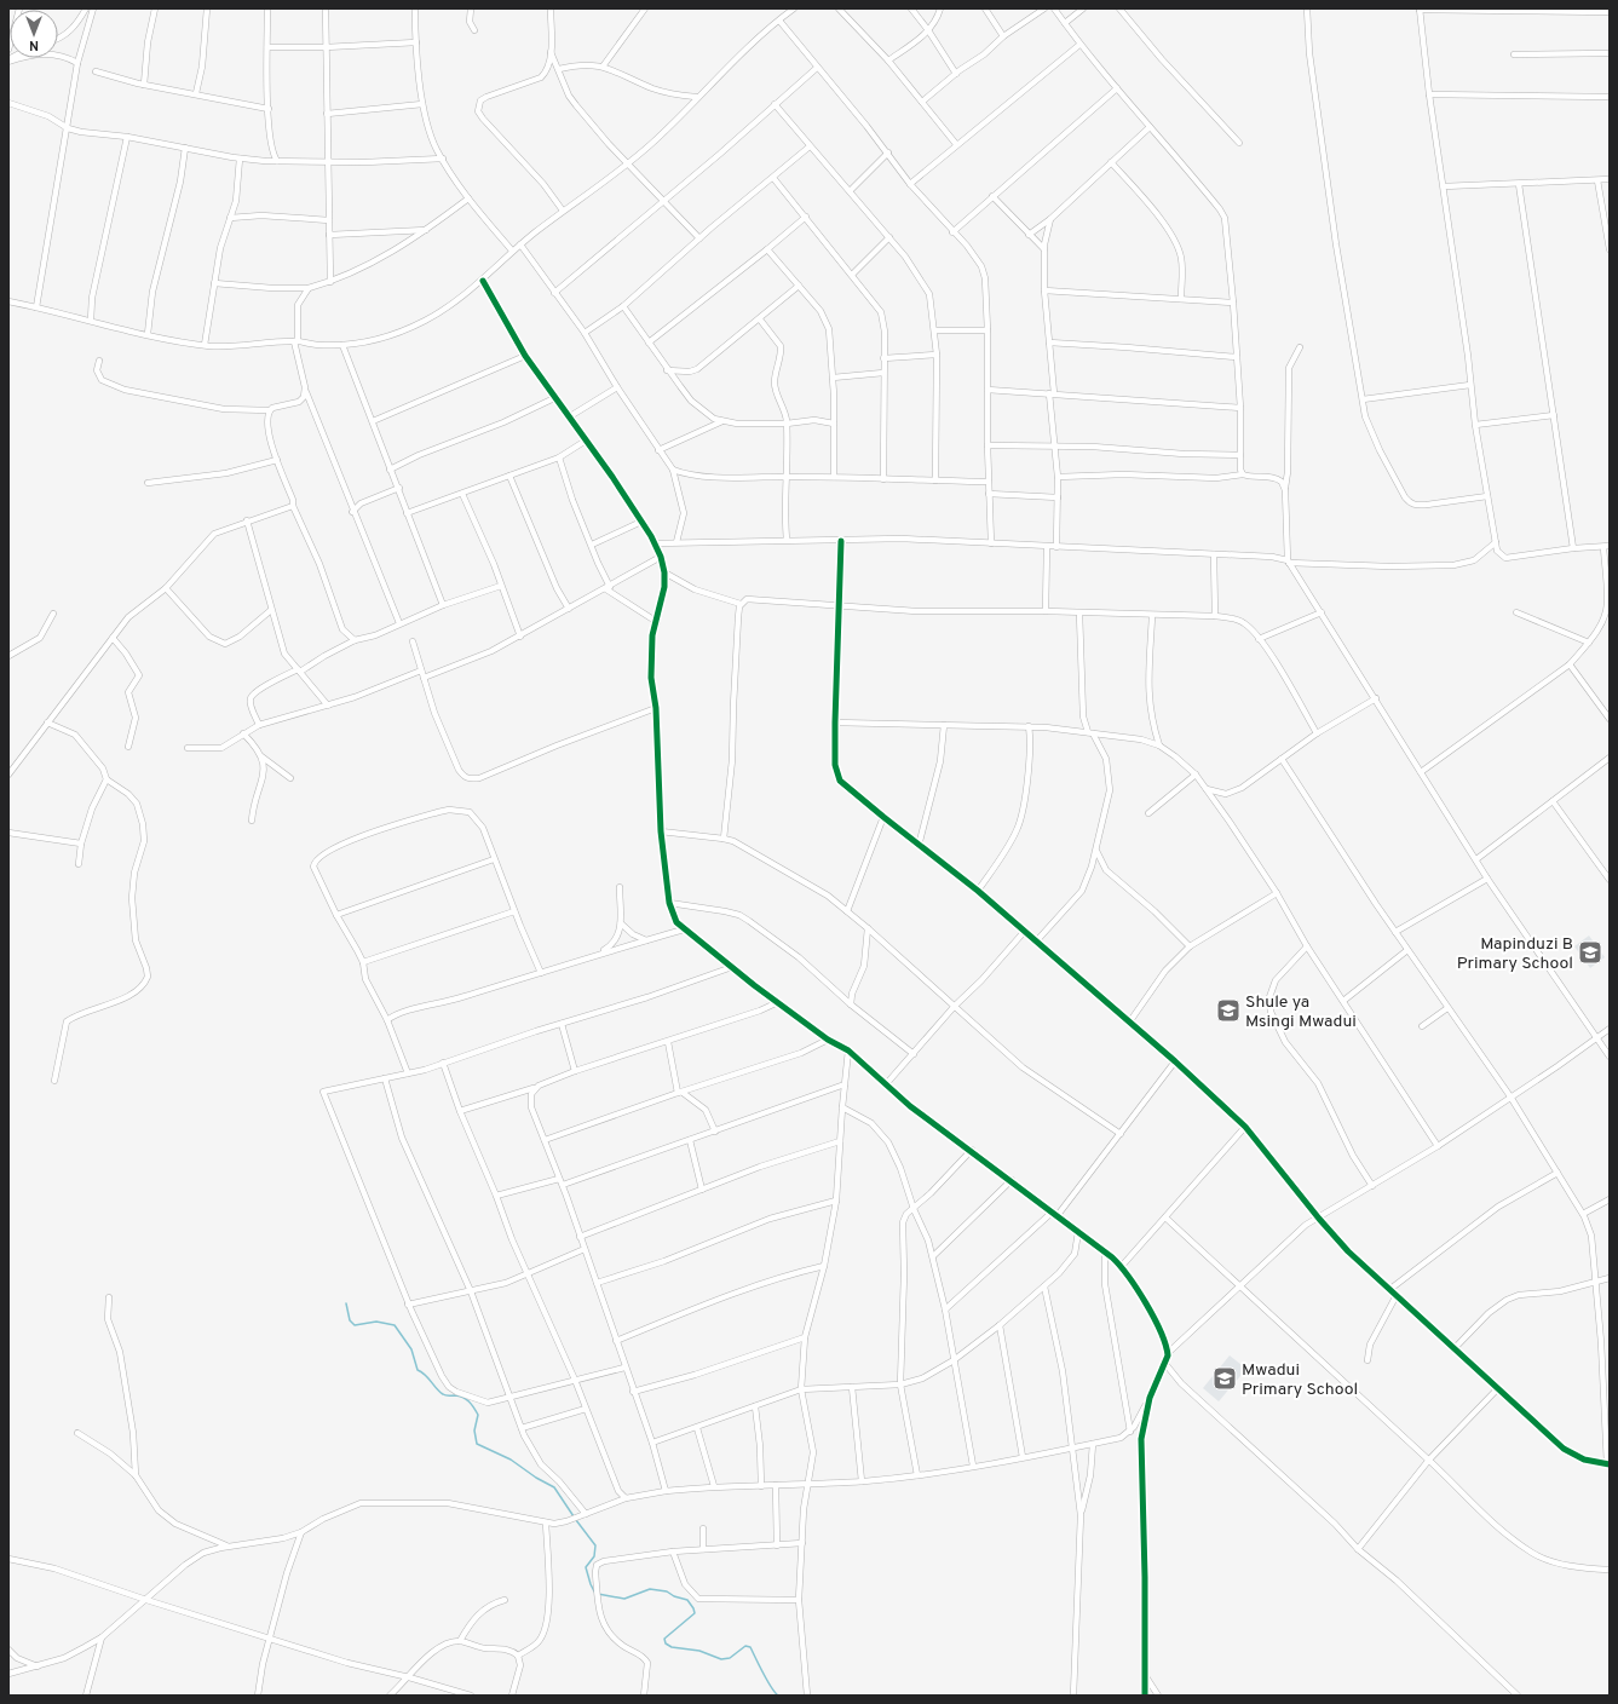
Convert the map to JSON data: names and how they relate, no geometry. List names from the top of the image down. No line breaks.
{"places":{"school or university":["Mapinduzi B Primary School","Shule ya Msingi Mwadui","Mwadui Primary School"]},"north":"bottom"}
